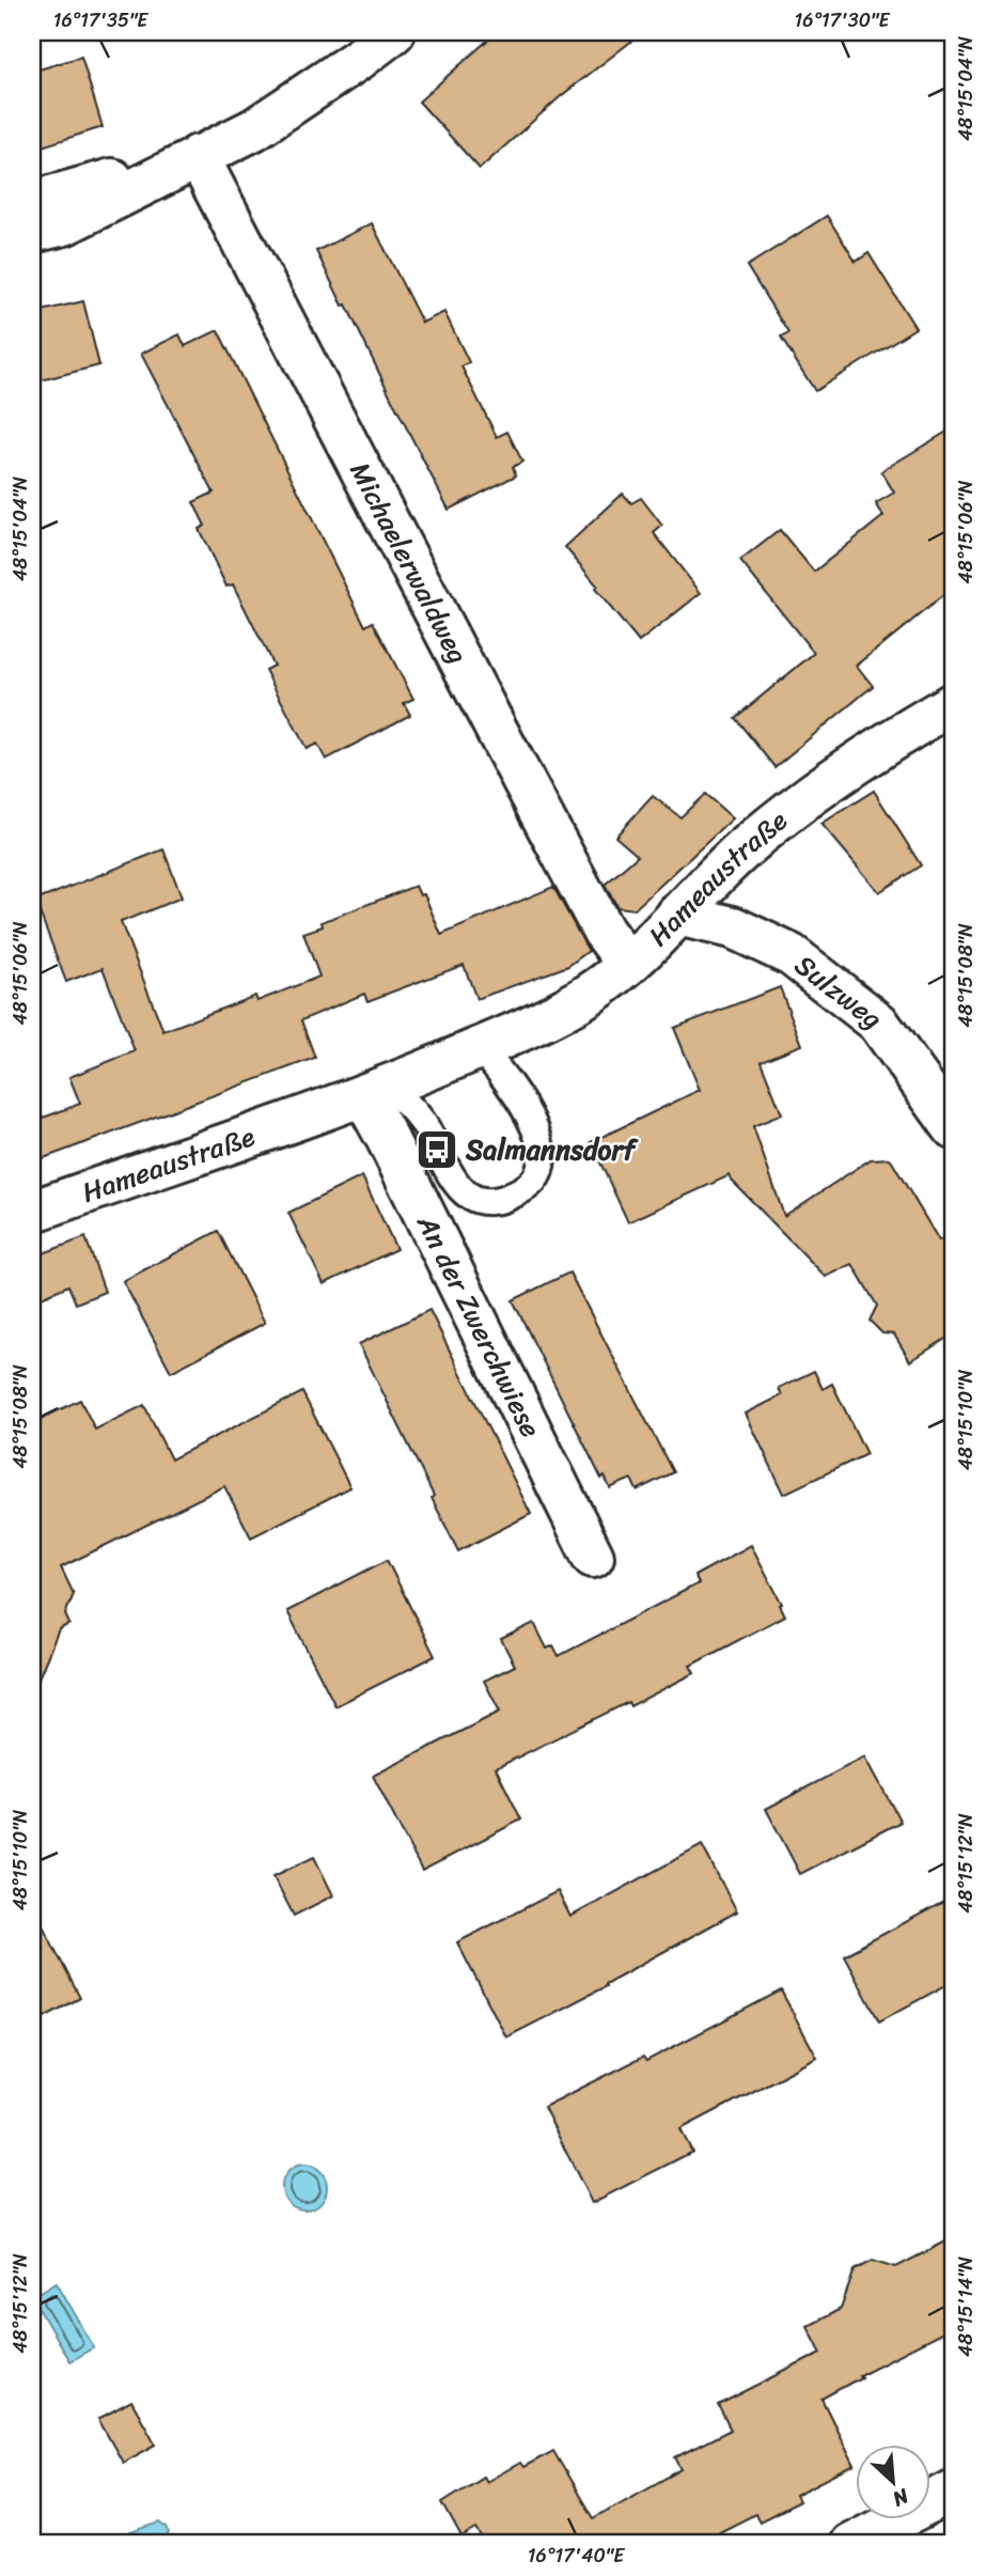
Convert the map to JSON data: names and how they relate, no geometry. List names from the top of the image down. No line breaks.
{"streets":{"street":["Michaelerwaldweg","Hameaustraße","Sulzweg","An der Zwerchwiese"]},"crossings":[["Michaelerwaldweg","Hameaustraße"],["Hameaustraße","Sulzweg"],["Hameaustraße","An der Zwerchwiese"]],"places":{"bus stop":["Salmannsdorf"]},"north":"bottom right","coordinates":["16°17'35\"E","16°17'30\"E","48°15'04\"N","48°15'06\"N","48°15'08\"N","48°15'10\"N","48°15'12\"N","48°15'14\"N","16°17'40\"E"]}
